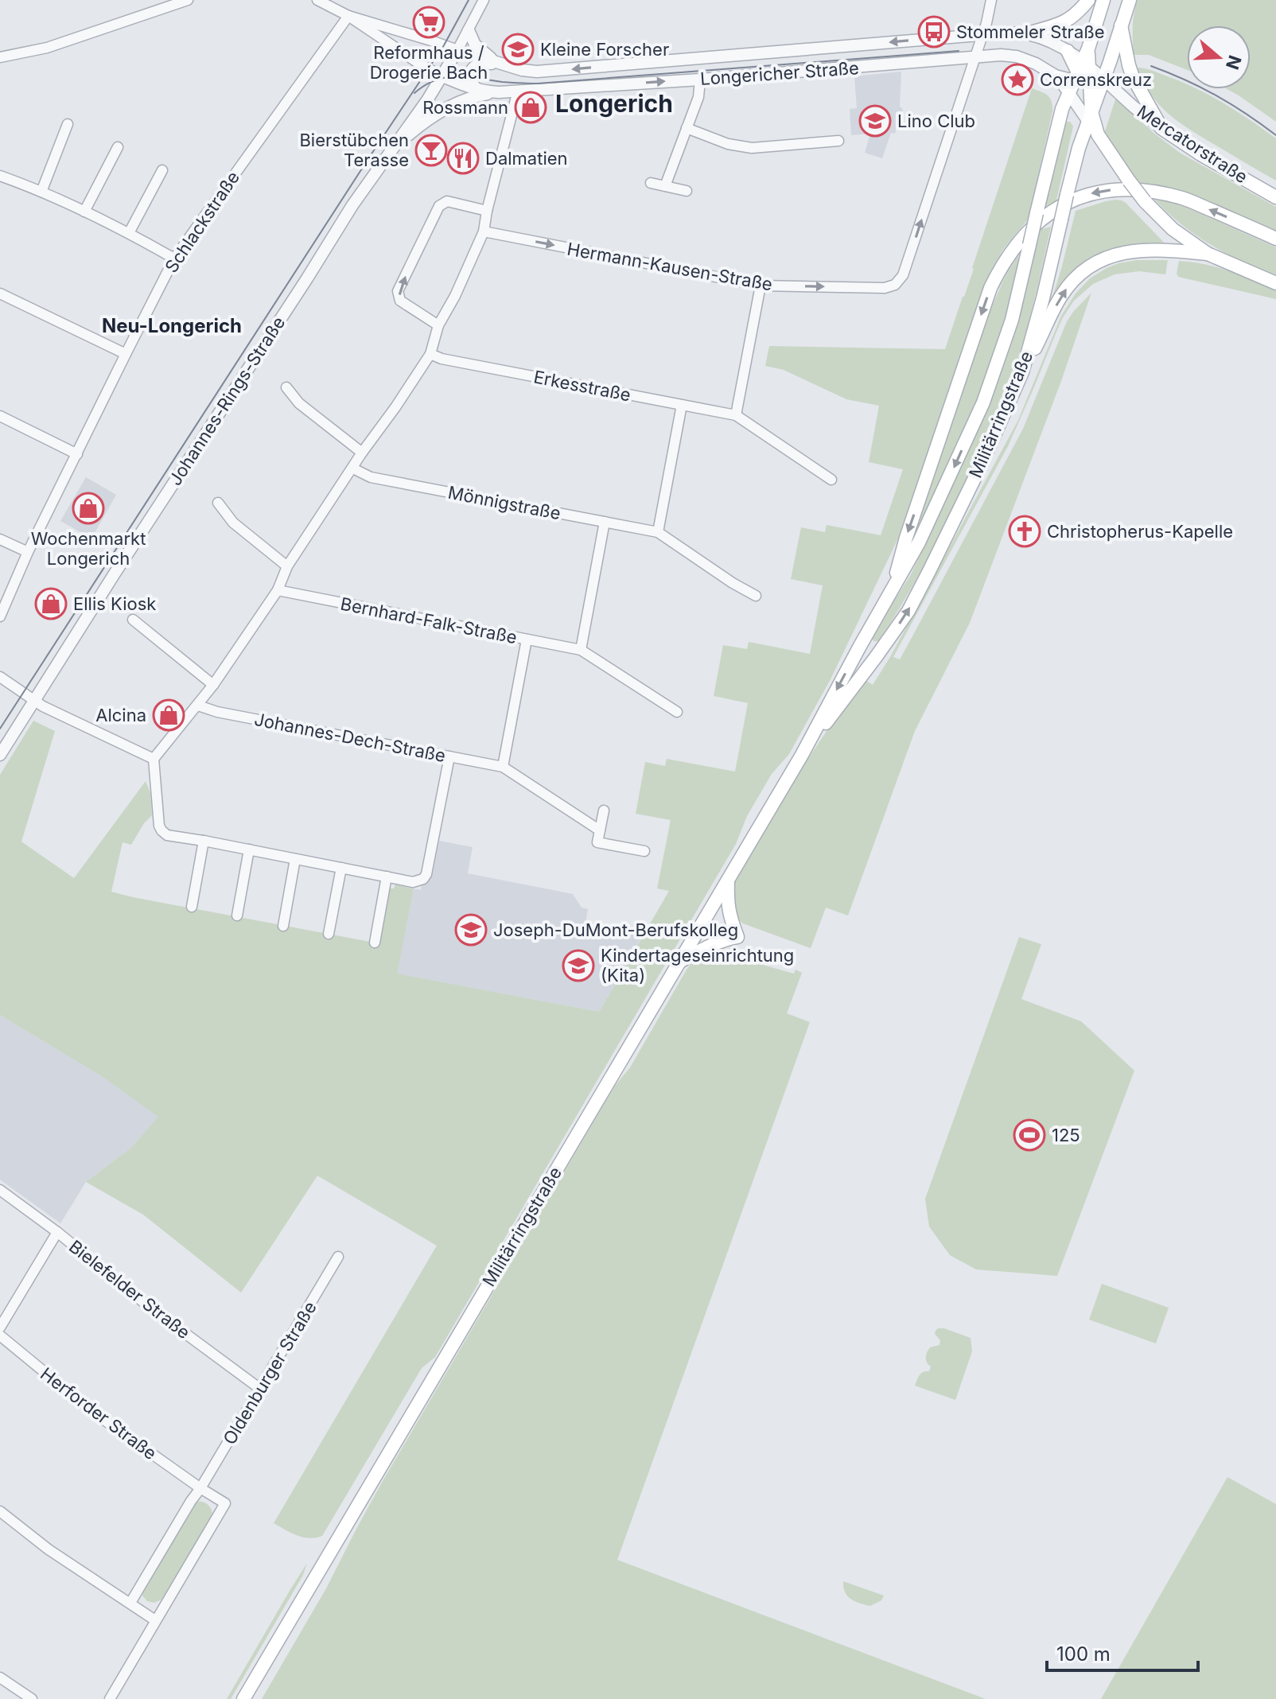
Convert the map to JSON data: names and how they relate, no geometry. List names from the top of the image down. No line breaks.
{"streets":{"main road":["Mercatorstraße","Militärringstraße"],"street":["Longericher Straße","Schlackstraße","Hermann-Kausen-Straße","Erkesstraße","Johannes-Rings-Straße","Mönnigstraße","Bernhard-Falk-Straße","Johannes-Dech-Straße","Bielefelder Straße","Oldenburger Straße","Herforder Straße"]},"crossings":[["Longericher Straße","Schlackstraße"],["Longericher Straße","Hermann-Kausen-Straße"],["Longericher Straße","Johannes-Rings-Straße"],["Mercatorstraße","Militärringstraße"],["Bielefelder Straße","Oldenburger Straße"],["Oldenburger Straße","Herforder Straße"]],"districts":["Longerich","Neu-Longerich"],"places":{"supermarket":["Reformhaus / Drogerie Bach"],"bus stop":["Stommeler Straße"],"school or university":["Kleine Forscher","Lino Club","Joseph-DuMont-Berufskolleg","Kindertageseinrichtung (Kita)"],"place":["Correnskreuz"],"shop":["Rossmann","Wochenmarkt Longerich","Ellis Kiosk","Alcina"],"bar":["Bierstübchen Terasse"],"restaurant":["Dalmatien"],"church":["Christopherus-Kapelle"],"sports":["125"]},"scale_bar":"100 m","north":"right"}
